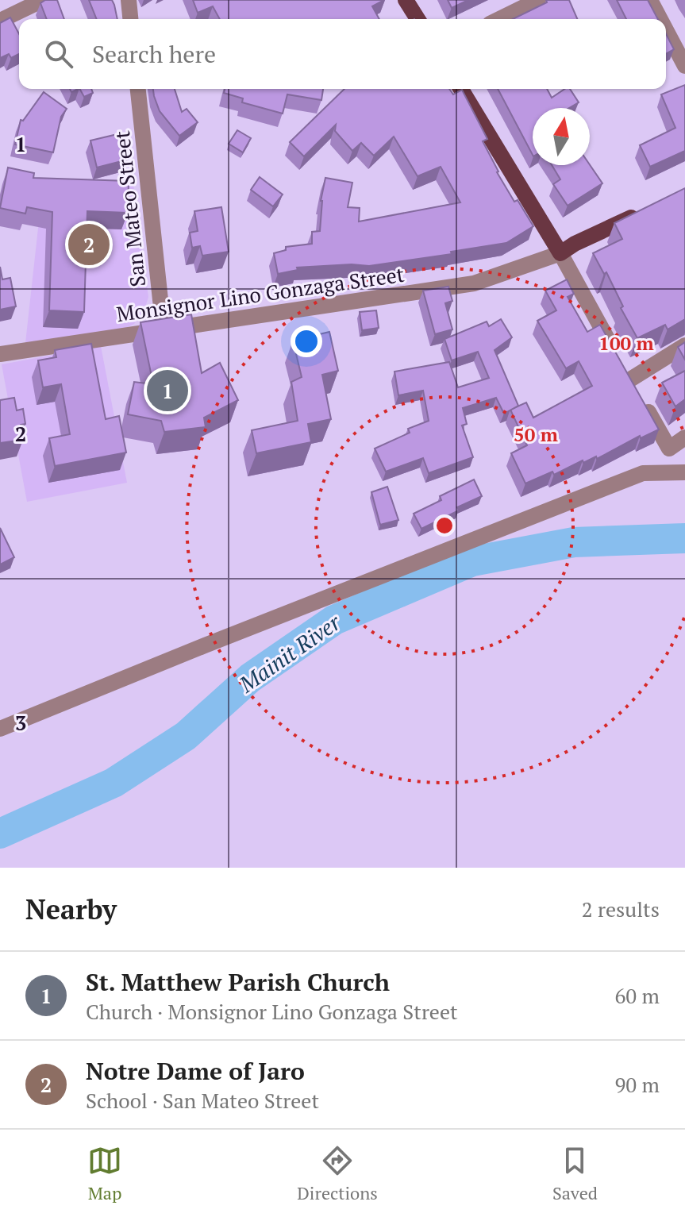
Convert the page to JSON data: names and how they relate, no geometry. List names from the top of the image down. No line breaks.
{"streets":{"street":["San Mateo Street","Monsignor Lino Gonzaga Street"]},"crossings":[["San Mateo Street","Monsignor Lino Gonzaga Street"]],"water":["Mainit River"],"north":"top","page":{"search":"Search here","pins":["2","1"],"heading":["Nearby","2 results"],"list":[{"mark":"1","name":"St. Matthew Parish Church","note":"Church · Monsignor Lino Gonzaga Street","value":"60 m"},{"mark":"2","name":"Notre Dame of Jaro","note":"School · San Mateo Street","value":"90 m"}],"nav":["Map","Directions","Saved"]},"grid":{"rows":["1","2","3"]},"rings":["100 m","50 m"]}
